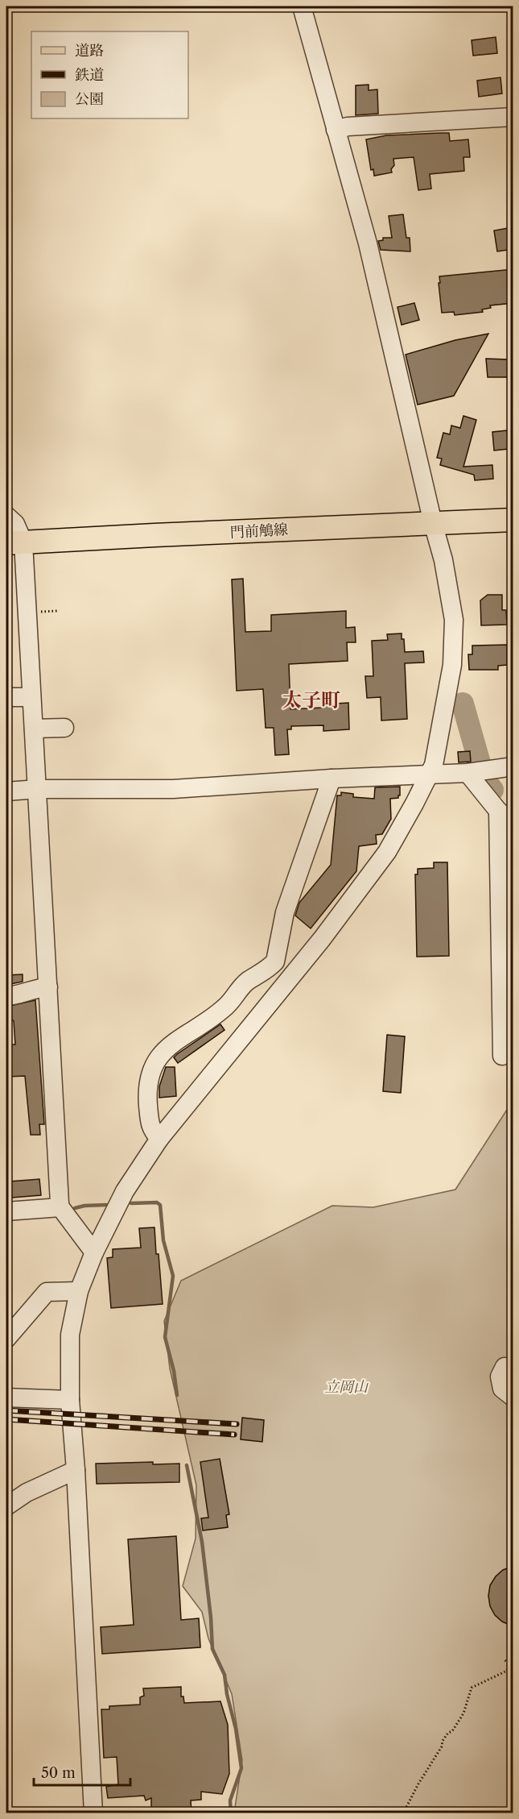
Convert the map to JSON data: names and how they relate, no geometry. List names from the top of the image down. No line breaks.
{"streets":{"main road":["門前鵤線"]},"districts":["太子町"],"parks":["立岡山"],"legend":["道路","鉄道","公園"],"scale_bar":"50 m"}
